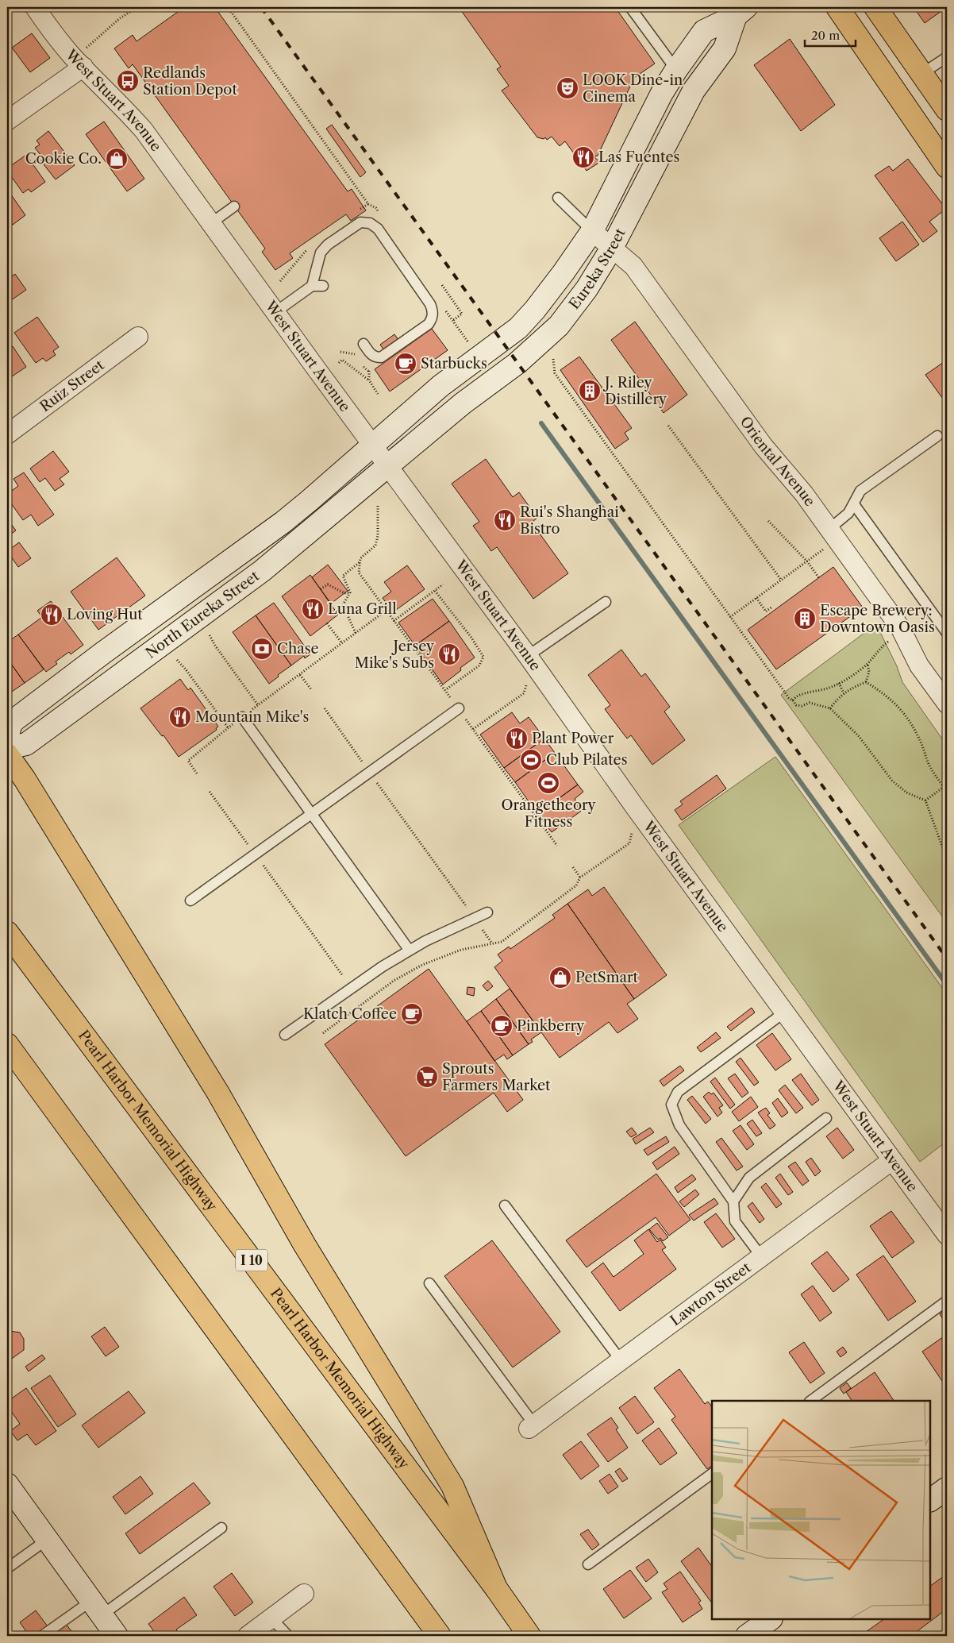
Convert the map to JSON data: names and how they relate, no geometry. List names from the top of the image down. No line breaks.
{"streets":{"main road":["Pearl Harbor Memorial Highway","I 10"],"street":["West Stuart Avenue","Eureka Street","Ruiz Street","Oriental Avenue","North Eureka Street","Lawton Street"]},"crossings":[["West Stuart Avenue","Eureka Street"],["West Stuart Avenue","North Eureka Street"],["West Stuart Avenue","Lawton Street"],["Eureka Street","Oriental Avenue"],["Eureka Street","North Eureka Street"]],"places":{"bus stop":["Redlands Station Depot"],"theatre":["LOOK Dine-in Cinema"],"restaurant":["Las Fuentes","Rui's Shanghai Bistro","Luna Grill","Loving Hut","Jersey Mike's Subs","Mountain Mike's","Plant Power"],"shop":["Cookie Co.","PetSmart"],"cafe":["Starbucks","Klatch Coffee","Pinkberry"],"building":["J. Riley Distillery","Escape Brewery: Downtown Oasis"],"bank":["Chase"],"sports":["Club Pilates","Orangetheory Fitness"],"supermarket":["Sprouts Farmers Market"]},"scale_bar":"20 m"}
